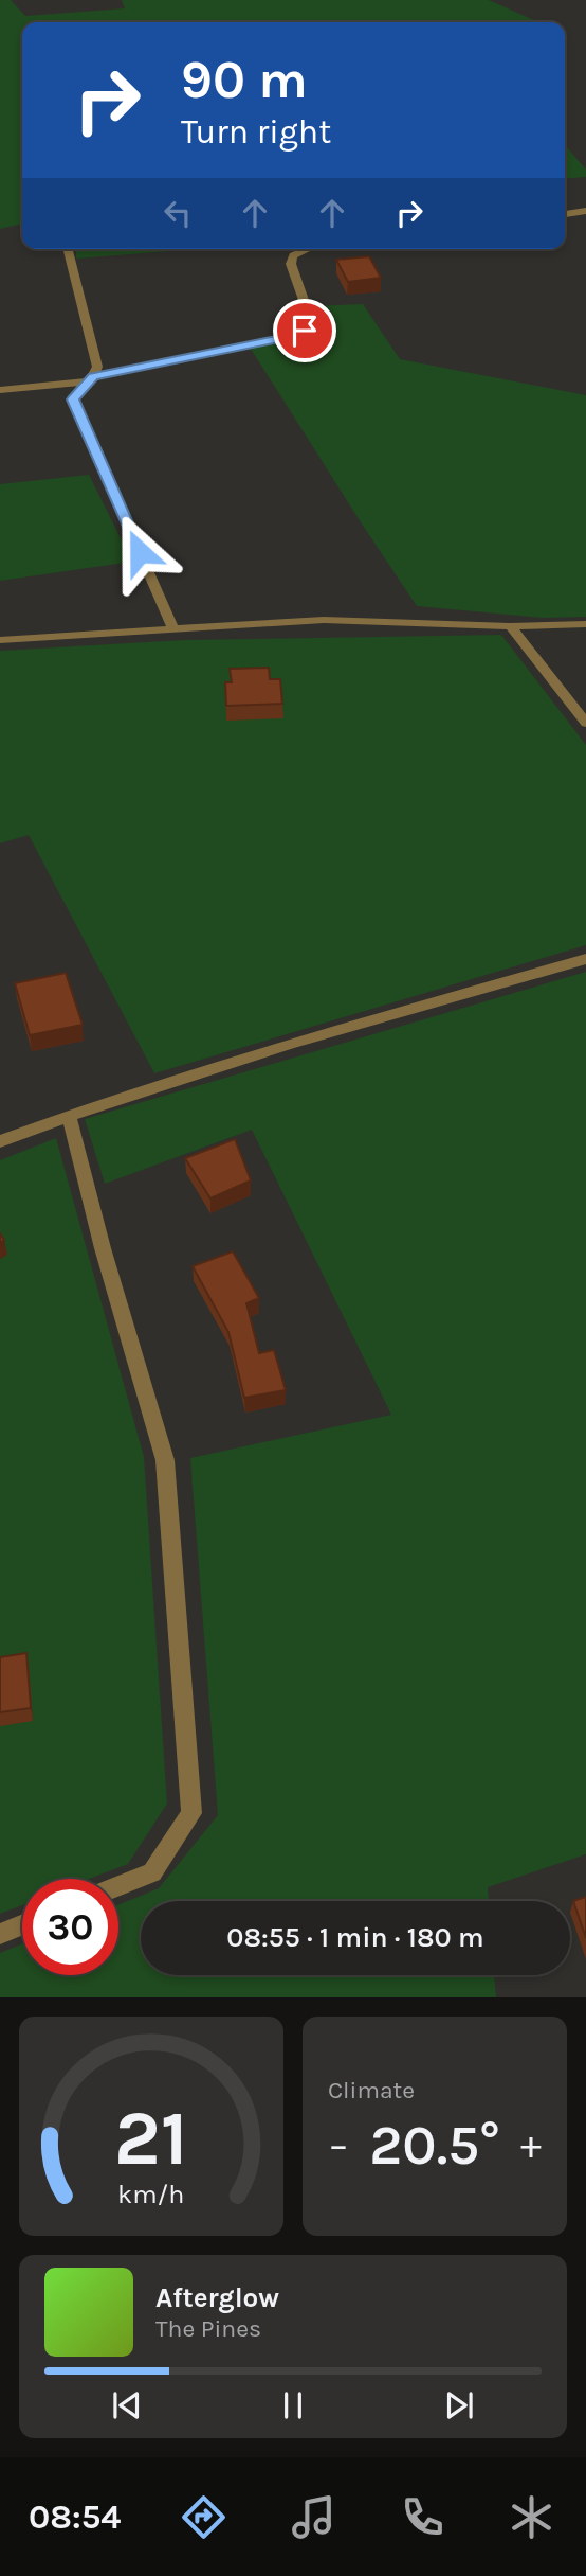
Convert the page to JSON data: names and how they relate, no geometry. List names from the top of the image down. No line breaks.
{"page":{"turn":["90 m","Turn right"],"limit":"30","trip":"08:55 · 1 min · 180 m","tile":"Climate","heat":["−","20.5°","+"],"song":["Afterglow","The Pines"],"tabs":"08:54","gauge":["21","km/h"]}}
